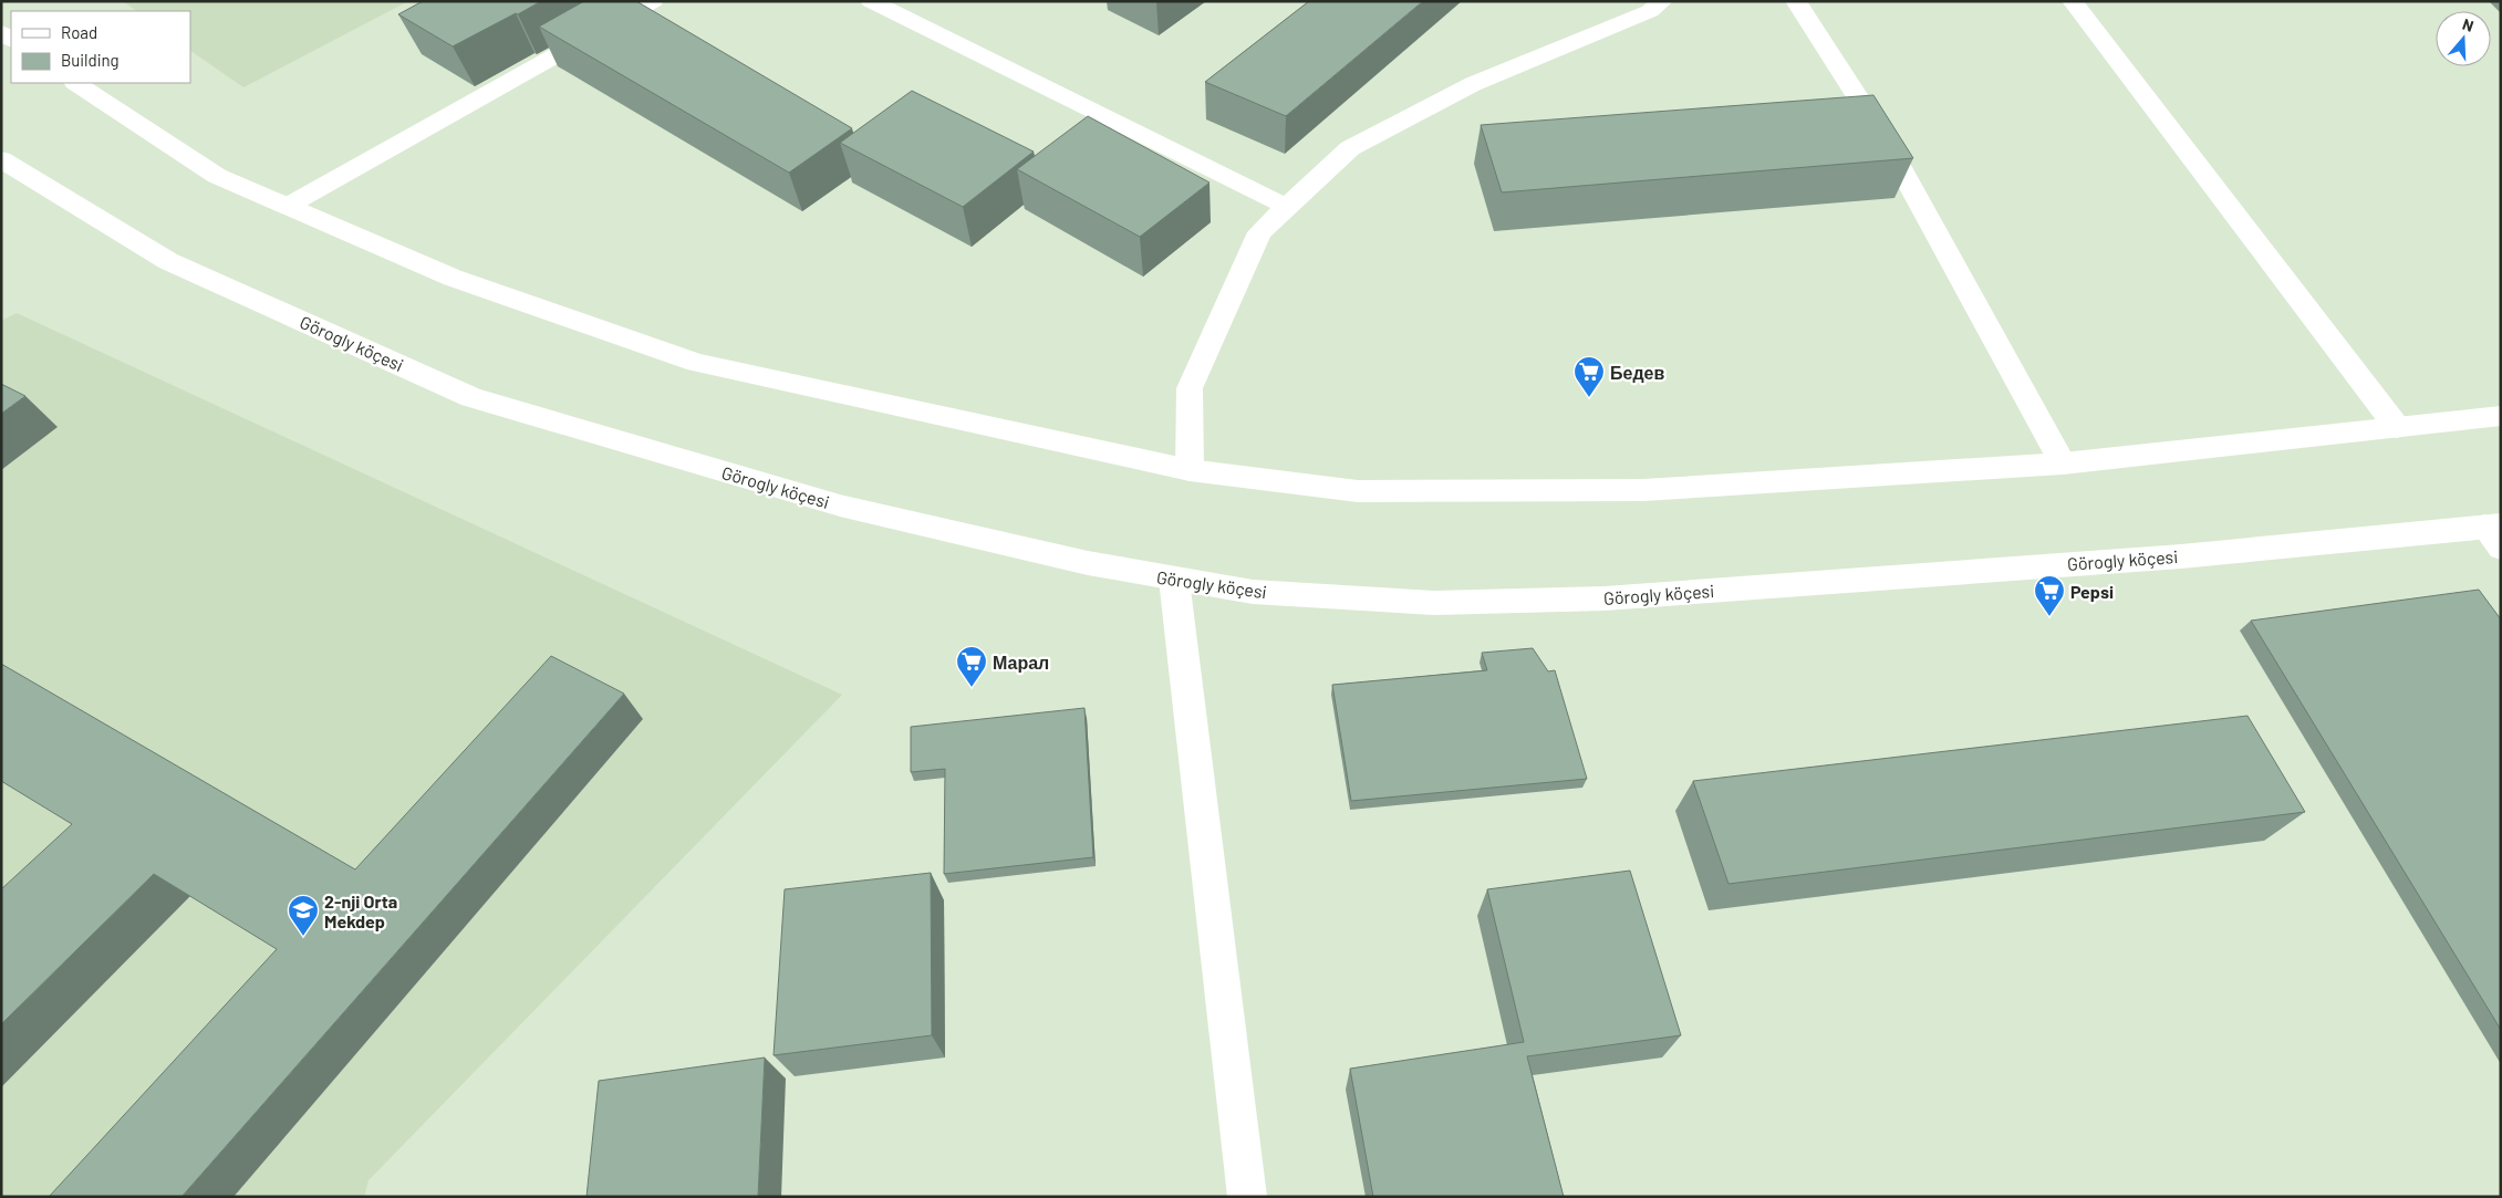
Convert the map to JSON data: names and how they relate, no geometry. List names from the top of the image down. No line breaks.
{"streets":{"main road":["Görogly köçesi"]},"places":{"supermarket":["Бедев","Pepsi","Марал"],"school or university":["2-nji Orta Mekdep"]},"legend":["Road","Building"],"north":"top"}
